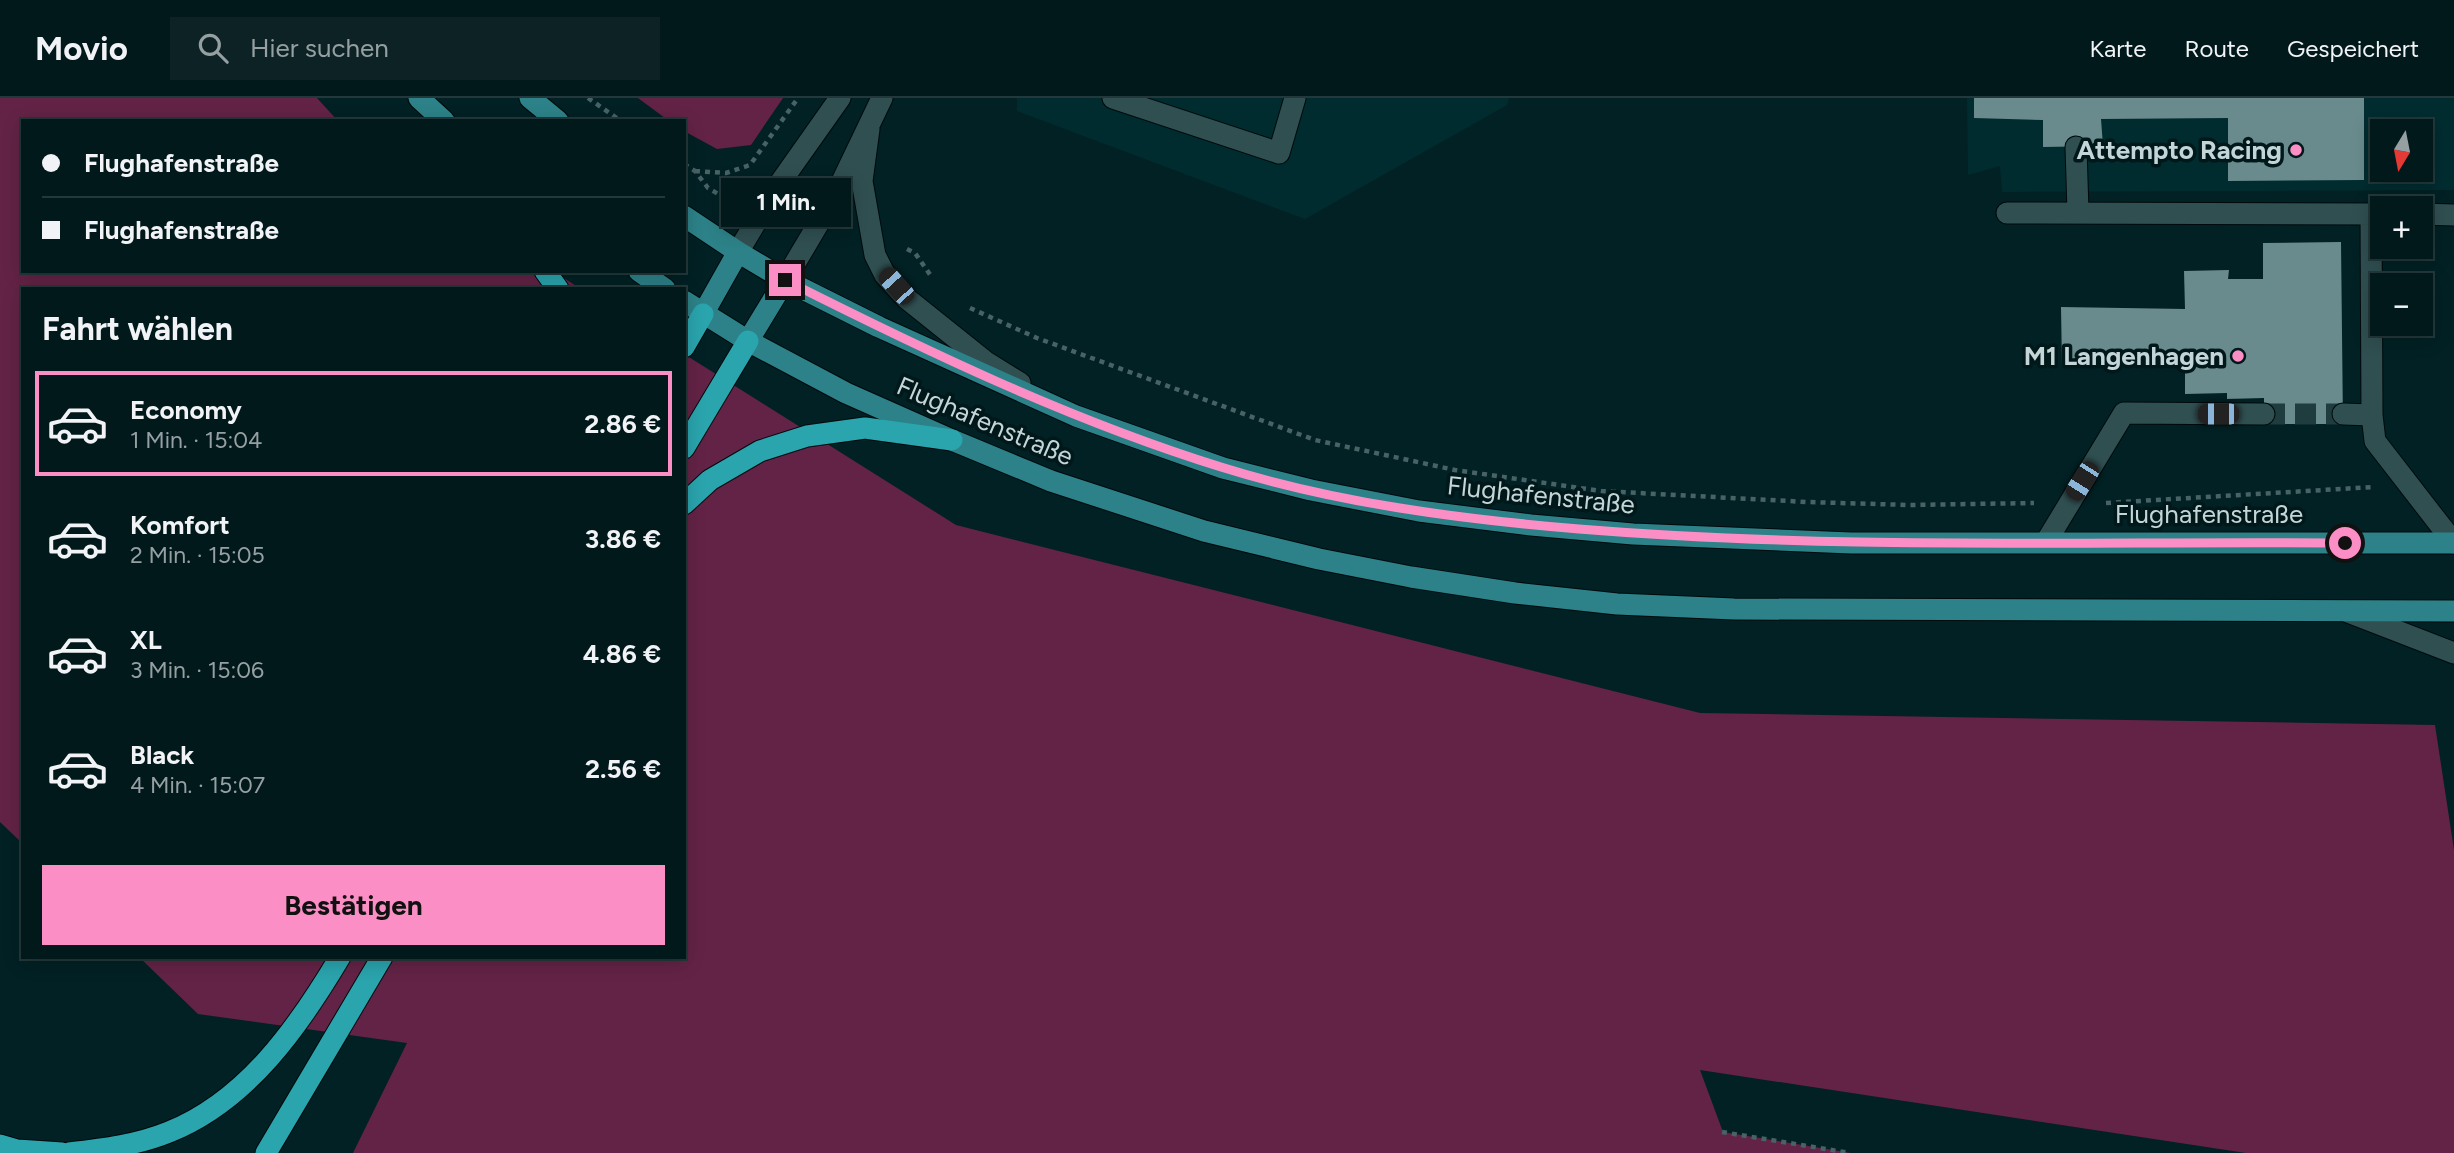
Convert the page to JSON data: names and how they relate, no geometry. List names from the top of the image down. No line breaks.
{"streets":{"main road":["Flughafenstraße"]},"places":["Attempto Racing","M1 Langenhagen"],"north":"bottom","page":{"header":"Movio","search":"Hier suchen","nav":["Karte","Route","Gespeichert"],"map_buttons":["+","−"],"banner":["Flughafenstraße","Flughafenstraße"],"bubble":"1 Min.","heading":"Fahrt wählen","list":[{"name":"Economy","note":"1 Min. · 15:04","value":"2.86 €"},{"name":"Komfort","note":"2 Min. · 15:05","value":"3.86 €"},{"name":"XL","note":"3 Min. · 15:06","value":"4.86 €"},{"name":"Black","note":"4 Min. · 15:07","value":"2.56 €"}],"buttons":"Bestätigen"}}
